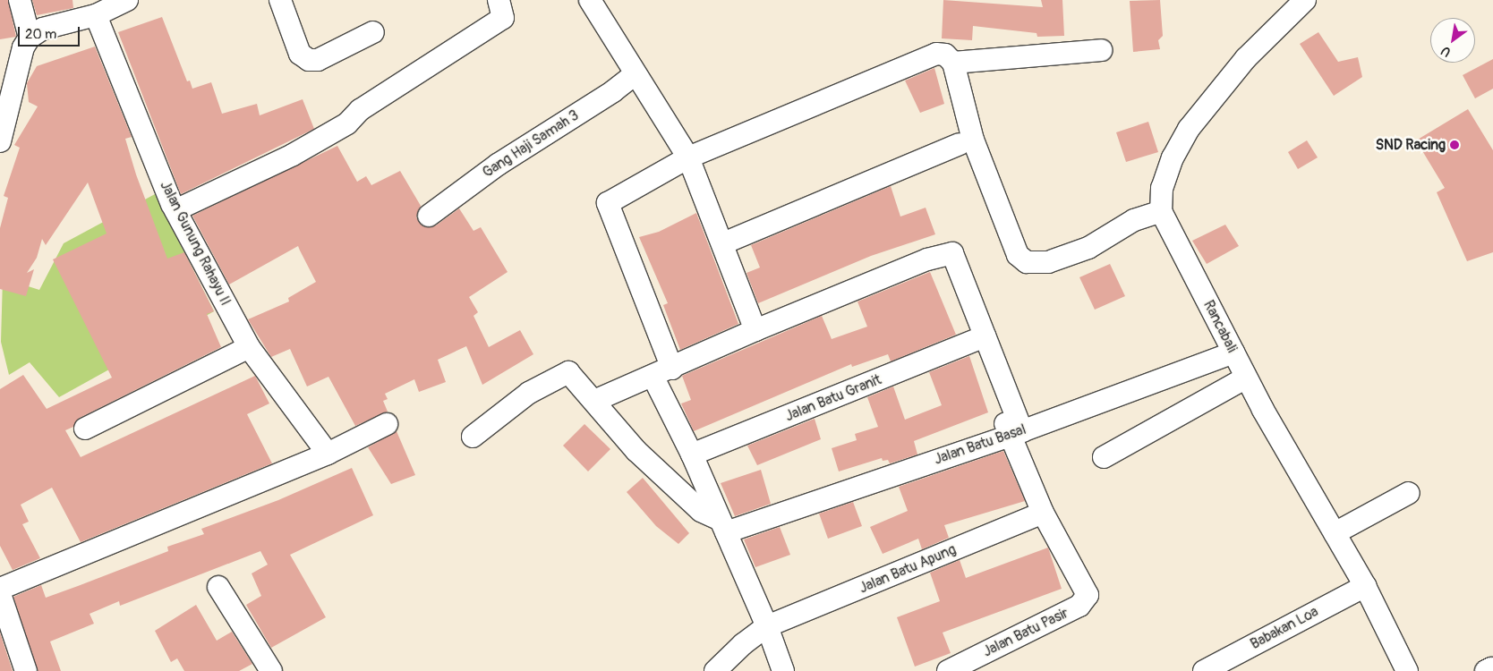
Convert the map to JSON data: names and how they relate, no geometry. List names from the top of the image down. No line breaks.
{"streets":{"street":["Gang Haji Samah 3","Jalan Gunung Rahayu II","Rancabali","Jalan Batu Granit","Jalan Batu Basal","Jalan Batu Apung","Babakan Loa","Jalan Batu Pasir"]},"crossings":[["Rancabali","Jalan Batu Basal"],["Rancabali","Babakan Loa"],["Jalan Batu Apung","Jalan Batu Pasir"]],"places":["SND Racing"],"scale_bar":"20 m","north":"bottom left"}
